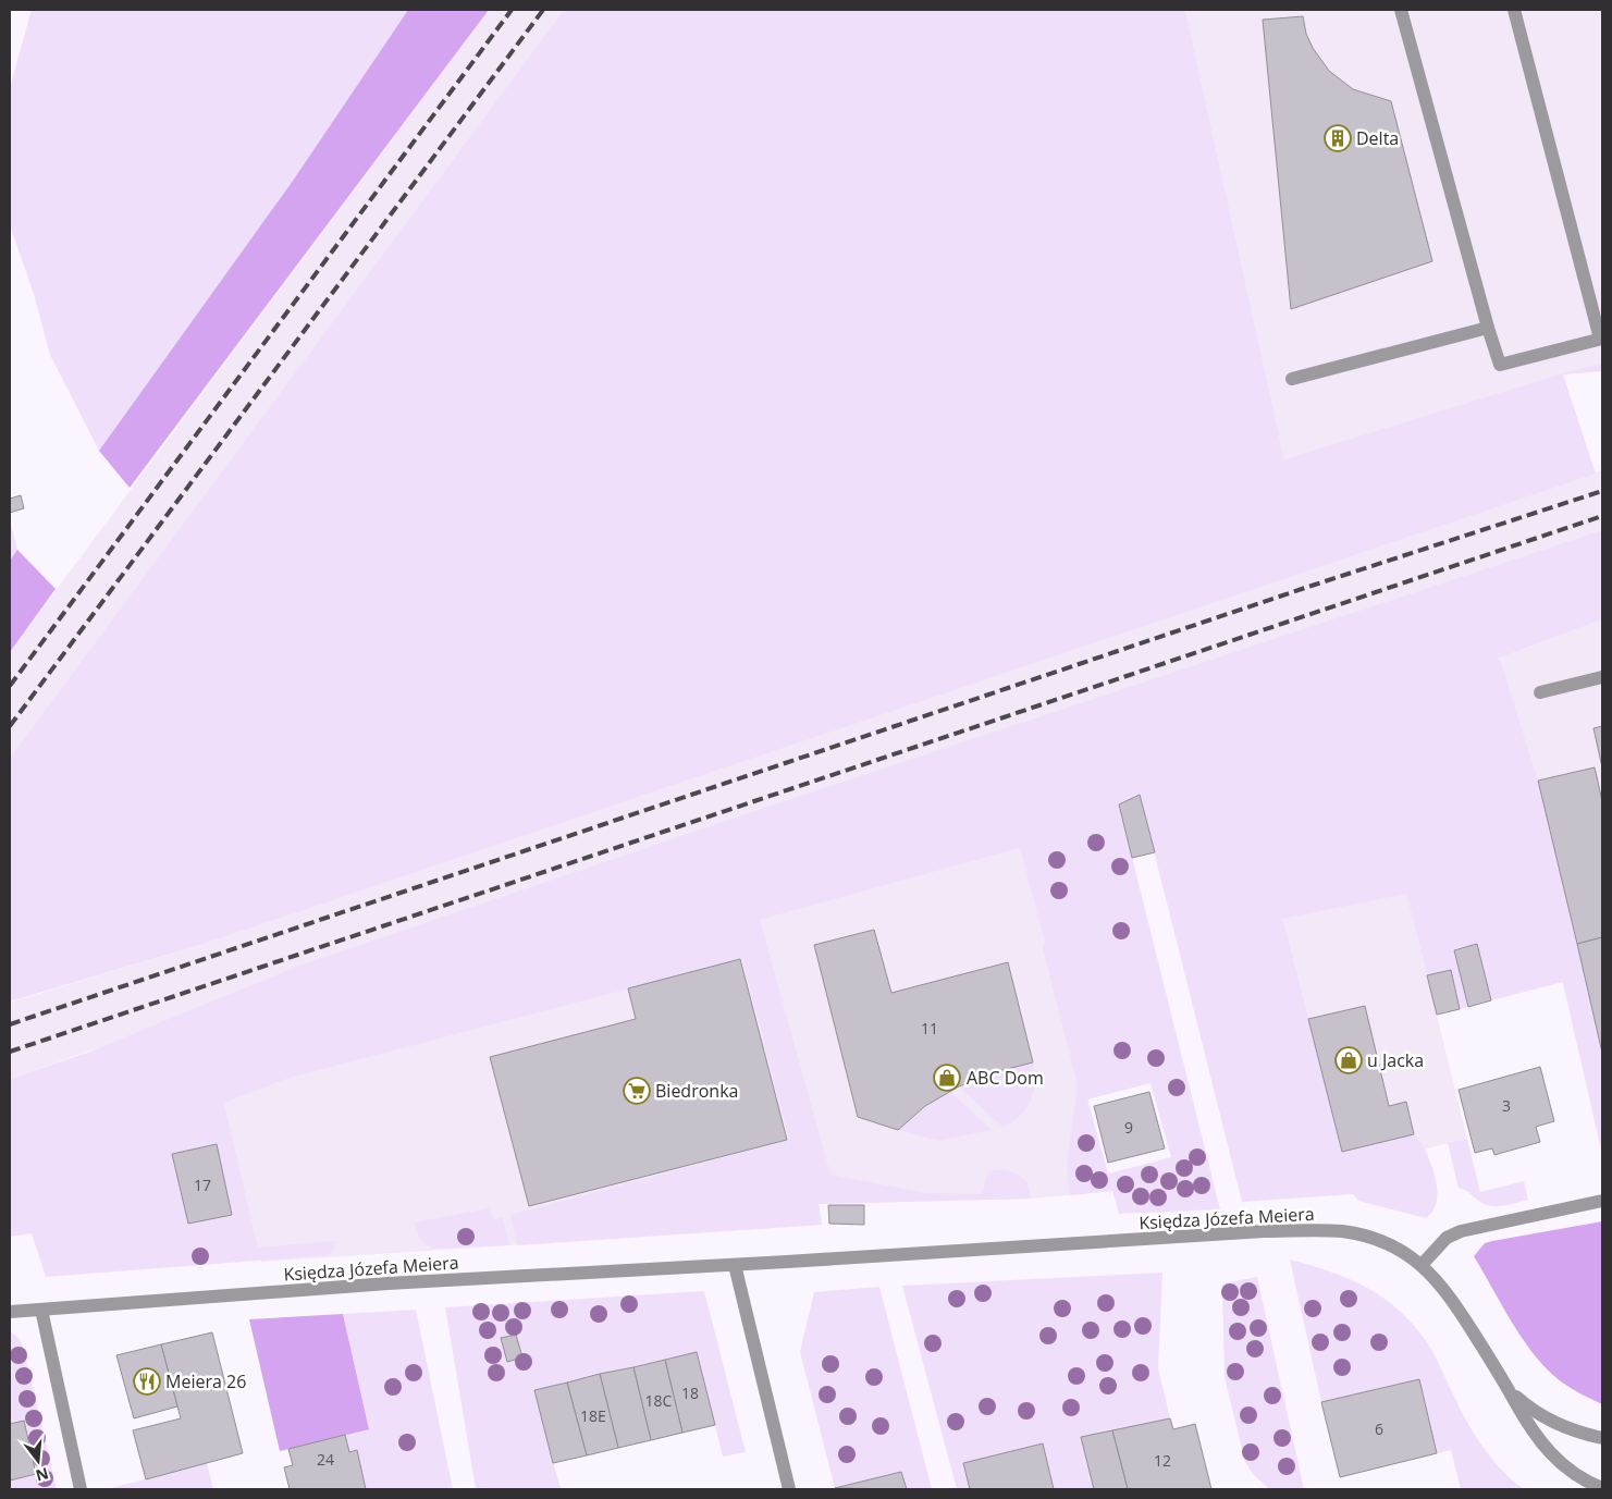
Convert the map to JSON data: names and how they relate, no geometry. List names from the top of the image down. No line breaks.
{"streets":{"street":["Księdza Józefa Meiera"]},"places":{"building":["Delta"],"shop":["u Jacka","ABC Dom"],"supermarket":["Biedronka"],"restaurant":["Meiera 26"]},"house_numbers":["11","3","9","17","18","18C","18E","6","24","12"],"north":"bottom"}
